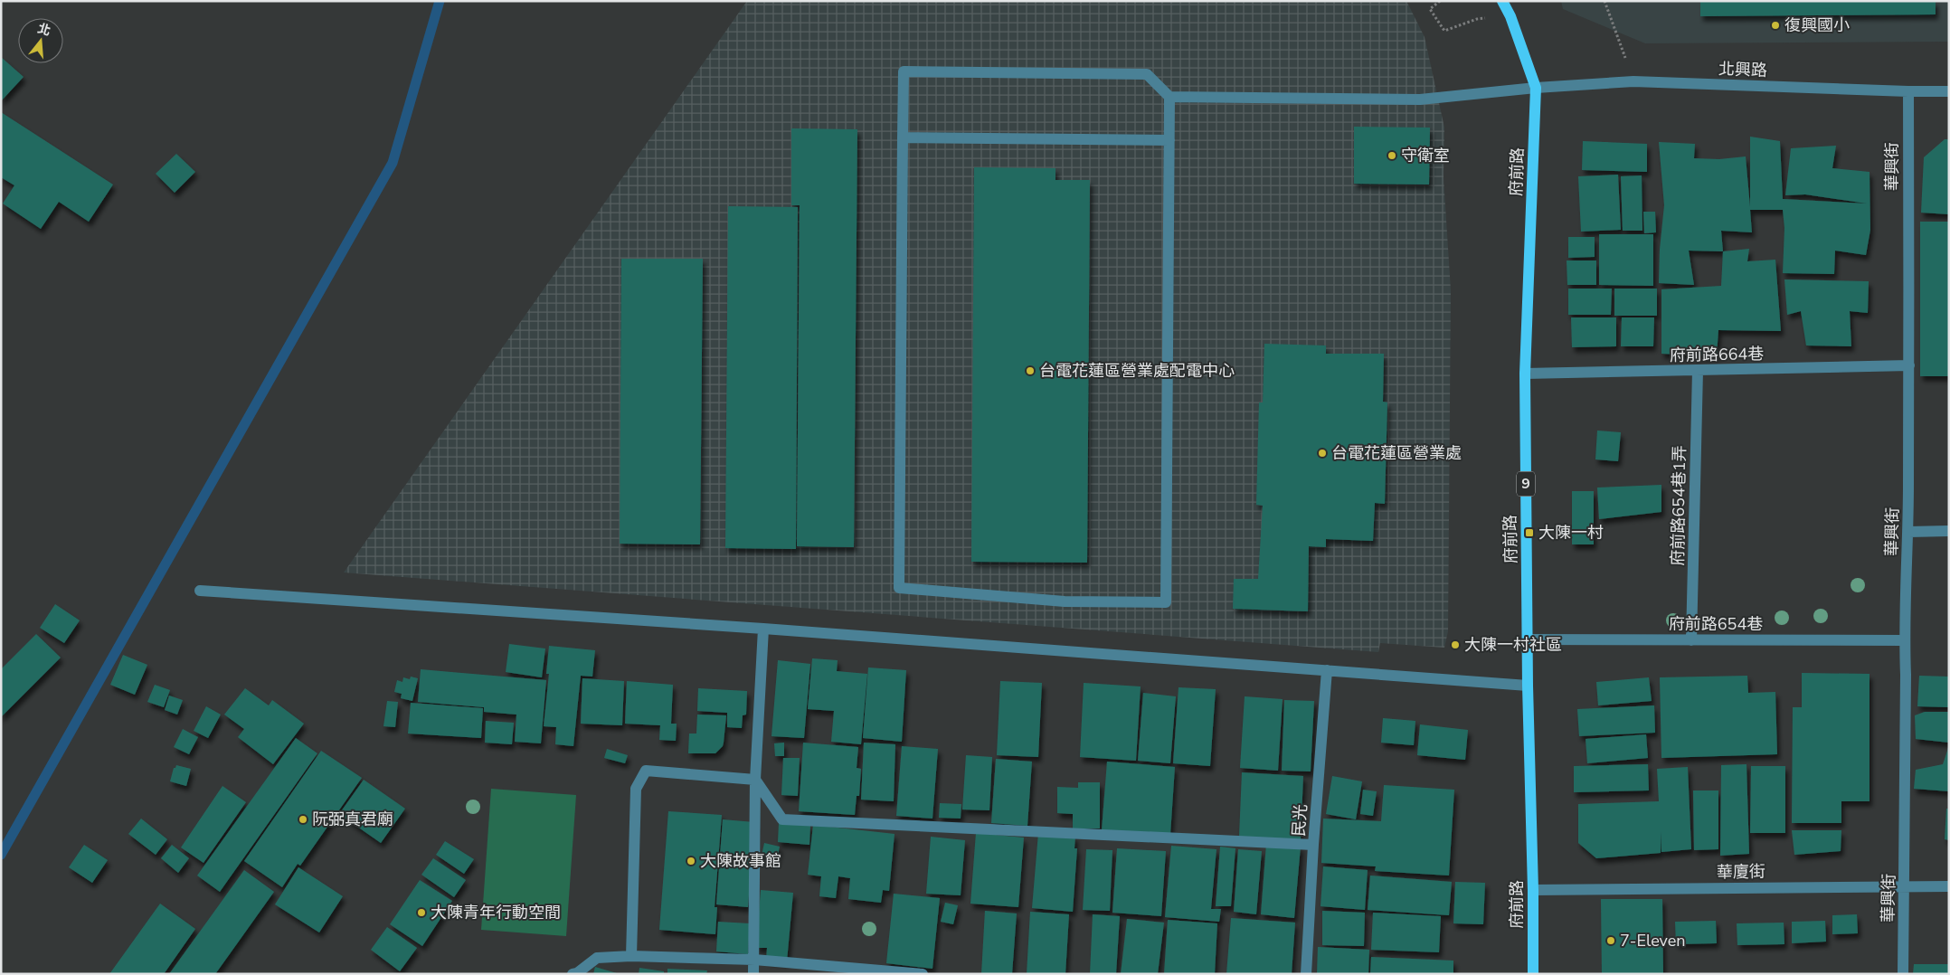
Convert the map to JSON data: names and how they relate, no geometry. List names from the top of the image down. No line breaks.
{"streets":{"main road":["府前路","9"],"street":["北興路","華興街","府前路664巷","府前路654巷1弄","府前路654巷","民光","華廈街"]},"crossings":[["北興路","華興街"],["北興路","府前路"],["華興街","府前路664巷"],["華興街","府前路654巷"],["華興街","華廈街"],["府前路","府前路664巷"],["府前路","府前路654巷"],["府前路","華廈街"],["府前路664巷","府前路654巷1弄"],["府前路654巷1弄","府前路654巷"]],"places":{"other":["復興國小","守衛室","台電花蓮區營業處配電中心","台電花蓮區營業處","大陳一村社區","阮弼真君廟","大陳故事館","大陳青年行動空間","7-Eleven"],"transit":["大陳一村"]},"north":"top"}
